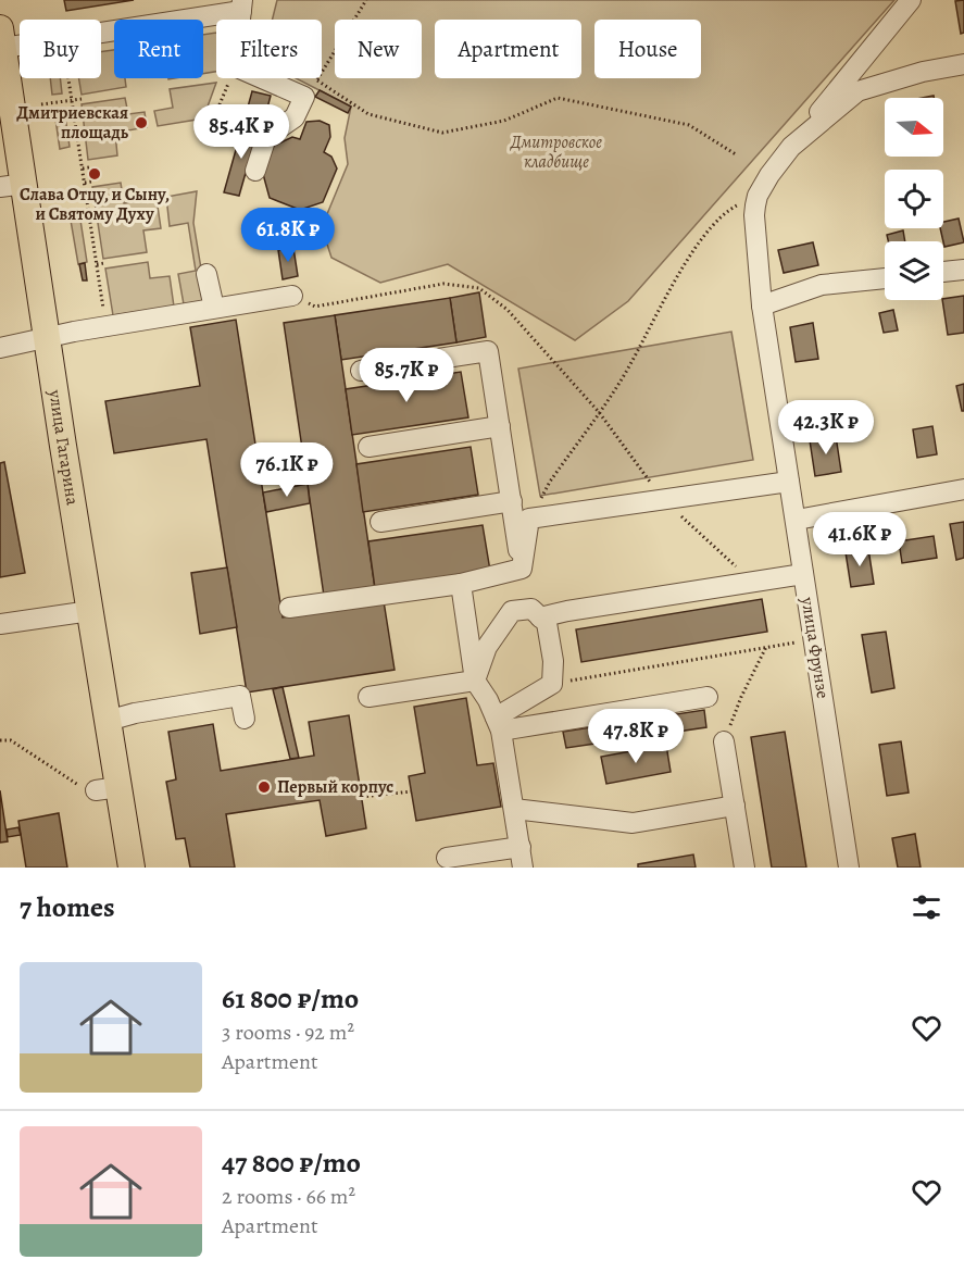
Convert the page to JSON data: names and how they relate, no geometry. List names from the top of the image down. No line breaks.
{"streets":{"main road":["улица Гагарина"],"street":["улица Фрунзе"]},"parks":["Дмитровское кладбище"],"places":["Дмитриевская площадь","Слава Отцу, и Сыну, и Святому Духу","Первый корпус"],"north":"right","page":{"chip":["Buy","Rent","Filters","New","Apartment","House"],"price":["85.4K ₽","61.8K ₽","85.7K ₽","42.3K ₽","76.1K ₽","41.6K ₽","47.8K ₽"],"heading":"7 homes","list":[{"name":"61 800 ₽/mo","note":"3 rooms · 92 m² · Apartment"},{"name":"47 800 ₽/mo","note":"2 rooms · 66 m² · Apartment"}]}}
